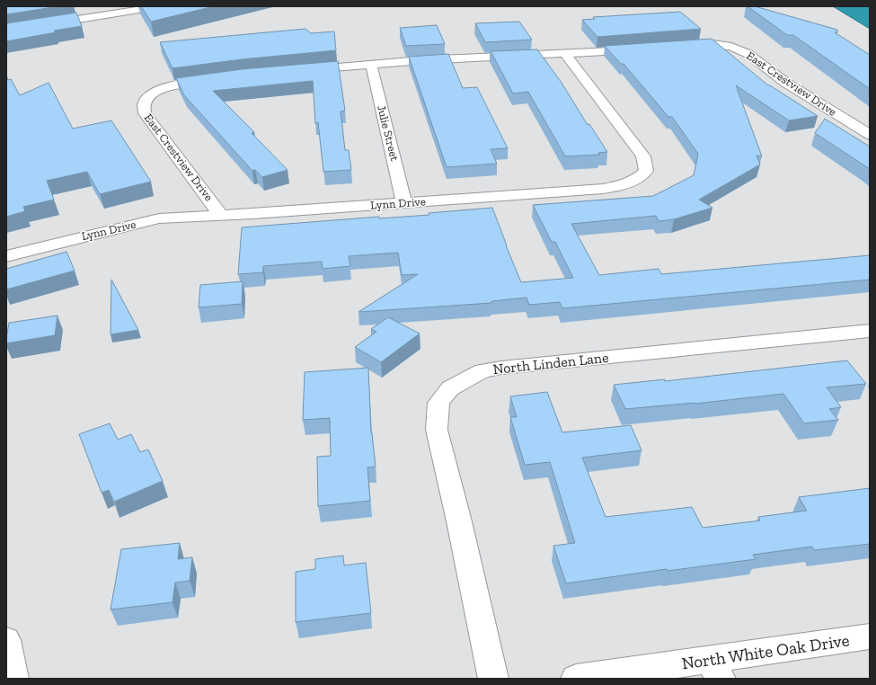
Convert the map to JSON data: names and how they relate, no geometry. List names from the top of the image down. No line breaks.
{"streets":{"street":["East Crestview Drive","Julie Street","Lynn Drive","North Linden Lane","North White Oak Drive"]},"crossings":[["East Crestview Drive","Lynn Drive"],["Julie Street","Lynn Drive"]]}
